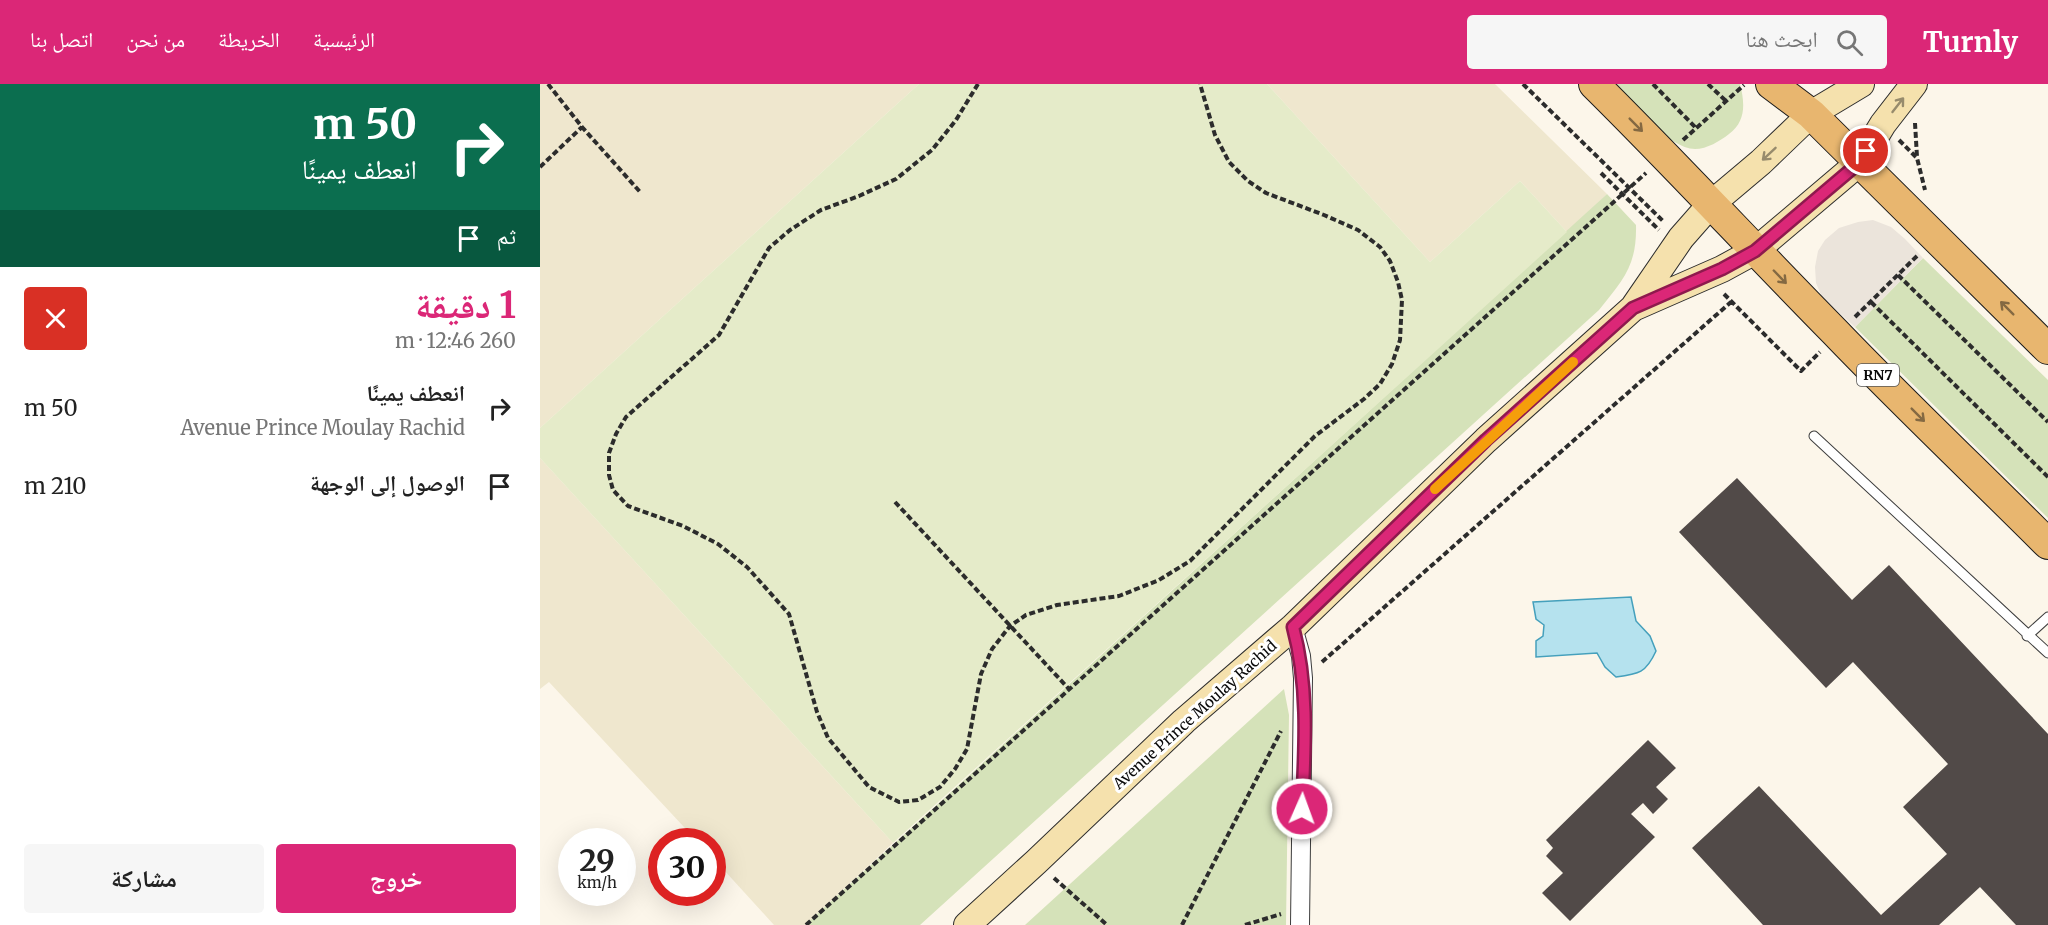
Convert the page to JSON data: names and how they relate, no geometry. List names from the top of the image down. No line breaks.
{"streets":{"main road":["RN7"],"street":["Avenue Prince Moulay Rachid"]},"crossings":[["RN7","Avenue Prince Moulay Rachid"]],"page":{"header":"Turnly","search":"ابحث هنا","nav":["الرئيسية","الخريطة","من نحن","اتصل بنا"],"turn":["50 m","انعطف يمينًا"],"then":"ثم","heading":["1 دقيقة","260 m · 12:46"],"list":[{"name":"انعطف يمينًا","note":"Avenue Prince Moulay Rachid","value":"50 m"},{"name":"الوصول إلى الوجهة","value":"210 m"}],"speed":"29 km/h","limit":"30","buttons":["خروج","مشاركة"]}}
